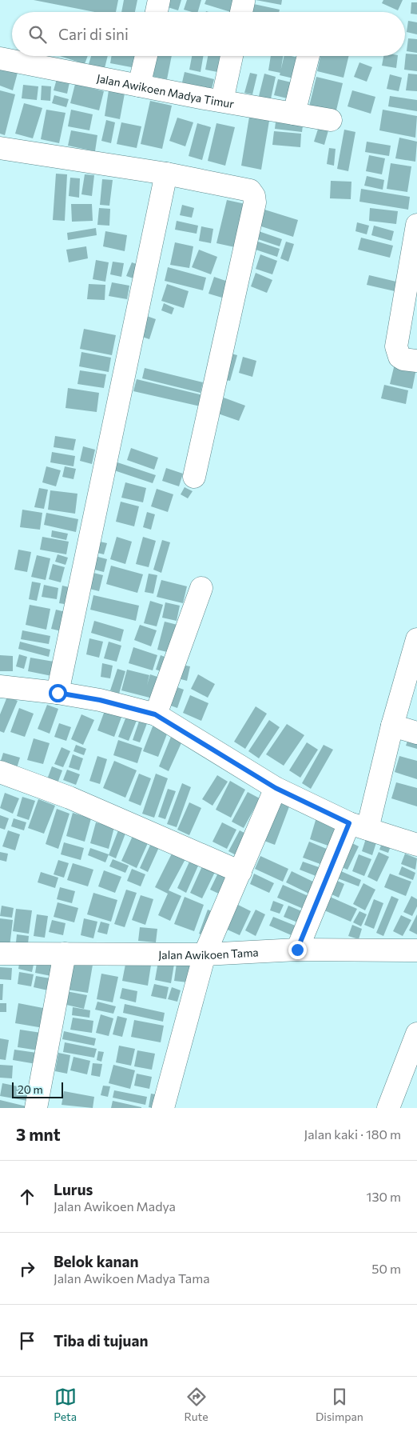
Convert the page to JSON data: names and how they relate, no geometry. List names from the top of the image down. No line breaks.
{"streets":{"street":["Jalan Awikoen Madya Timur","Jalan Awikoen Tama"]},"scale_bar":"20 m","page":{"search":"Cari di sini","scale":"20 m","heading":["3 mnt","Jalan kaki · 180 m"],"list":[["Lurus","Jalan Awikoen Madya","130 m"],["Belok kanan","Jalan Awikoen Madya Tama","50 m"],"Tiba di tujuan"],"nav":["Peta","Rute","Disimpan"]}}
